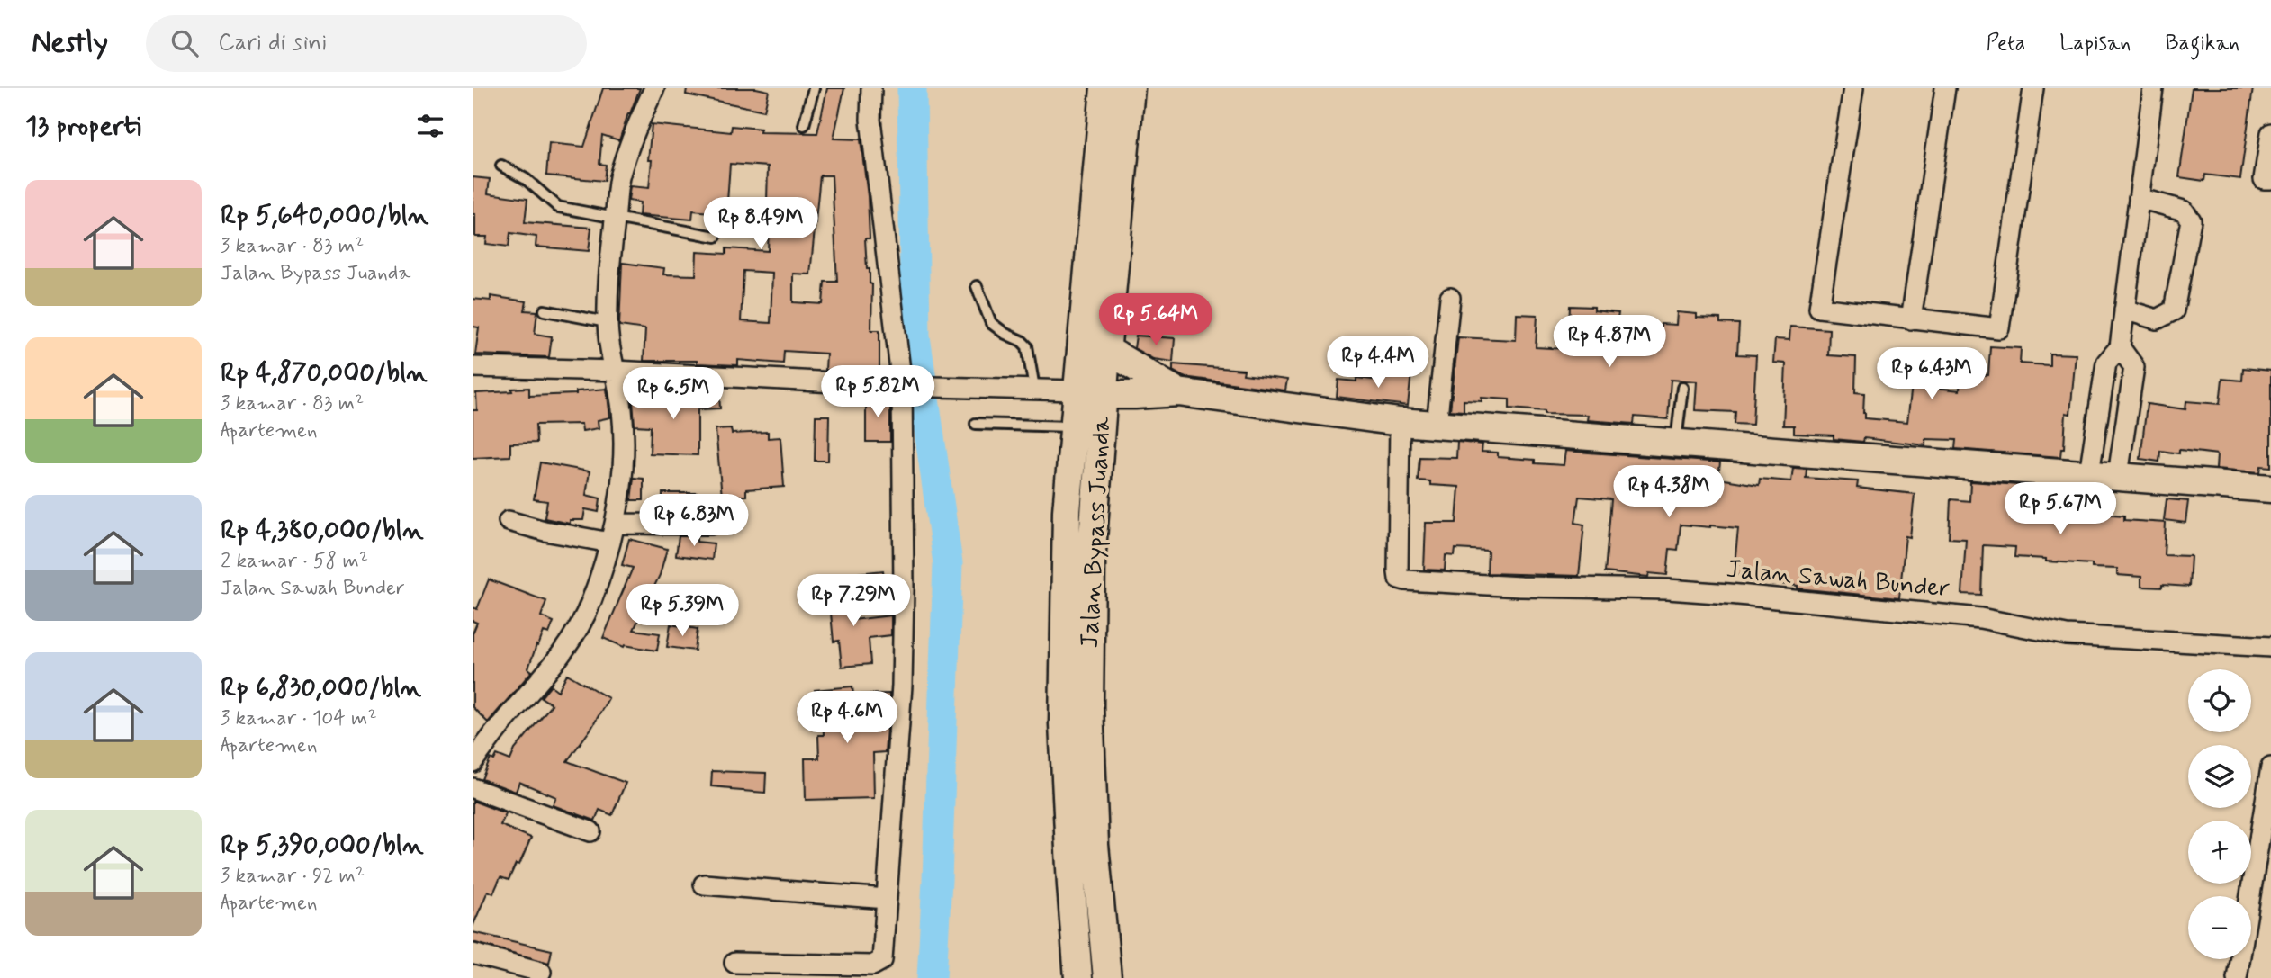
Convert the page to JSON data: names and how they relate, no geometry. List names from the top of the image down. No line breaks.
{"streets":{"main road":["Jalan Bypass Juanda"],"street":["Jalan Sawah Bunder"]},"page":{"header":"Nestly","search":"Cari di sini","nav":["Peta","Lapisan","Bagikan"],"heading":"13 properti","list":[{"name":"Rp 5,640,000/bln","note":"3 kamar · 83 m² · Jalan Bypass Juanda"},{"name":"Rp 4,870,000/bln","note":"3 kamar · 83 m² · Apartemen"},{"name":"Rp 4,380,000/bln","note":"2 kamar · 58 m² · Jalan Sawah Bunder"},{"name":"Rp 6,830,000/bln","note":"3 kamar · 104 m² · Apartemen"},{"name":"Rp 5,390,000/bln","note":"3 kamar · 92 m² · Apartemen"}],"price":["Rp 8.49M","Rp 5.64M","Rp 4.87M","Rp 4.4M","Rp 6.43M","Rp 5.82M","Rp 6.5M","Rp 4.38M","Rp 5.67M","Rp 6.83M","Rp 7.29M","Rp 5.39M","Rp 4.6M"],"map_buttons":["+","−"]}}
